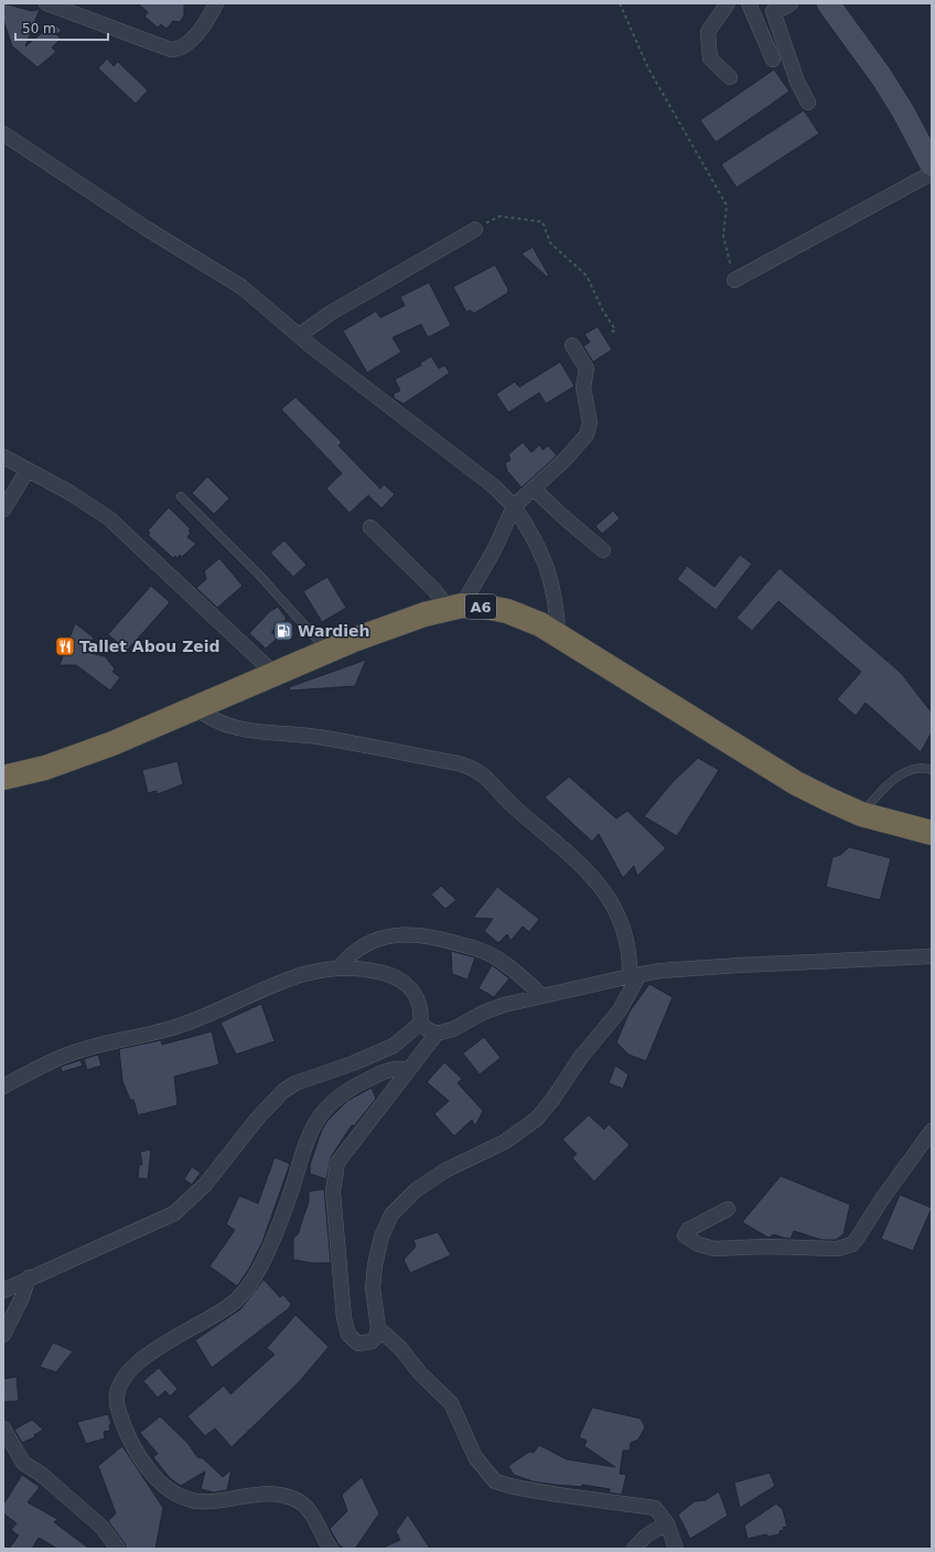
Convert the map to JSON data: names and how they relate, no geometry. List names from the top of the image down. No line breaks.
{"streets":{"highway":["A6"]},"places":{"fuel station":["Wardieh"],"restaurant":["Tallet Abou Zeid"]},"scale_bar":"50 m"}
